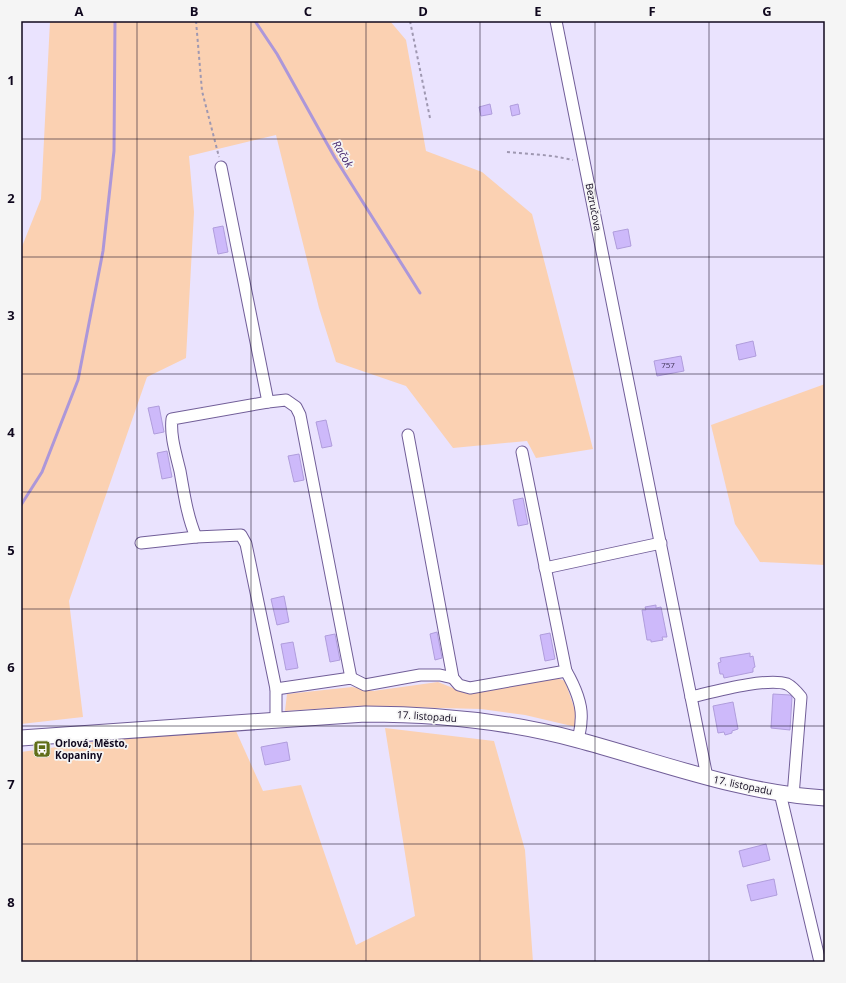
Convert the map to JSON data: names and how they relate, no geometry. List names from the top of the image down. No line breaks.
{"streets":{"main road":["17. listopadu"],"street":["Bezručova"]},"crossings":[["Bezručova","17. listopadu"]],"water":["Račok"],"places":{"bus stop":["Orlová, Město, Kopaniny"]},"house_numbers":["757"],"grid":{"columns":["A","B","C","D","E","F","G"],"rows":["1","2","3","4","5","6","7","8"]}}
